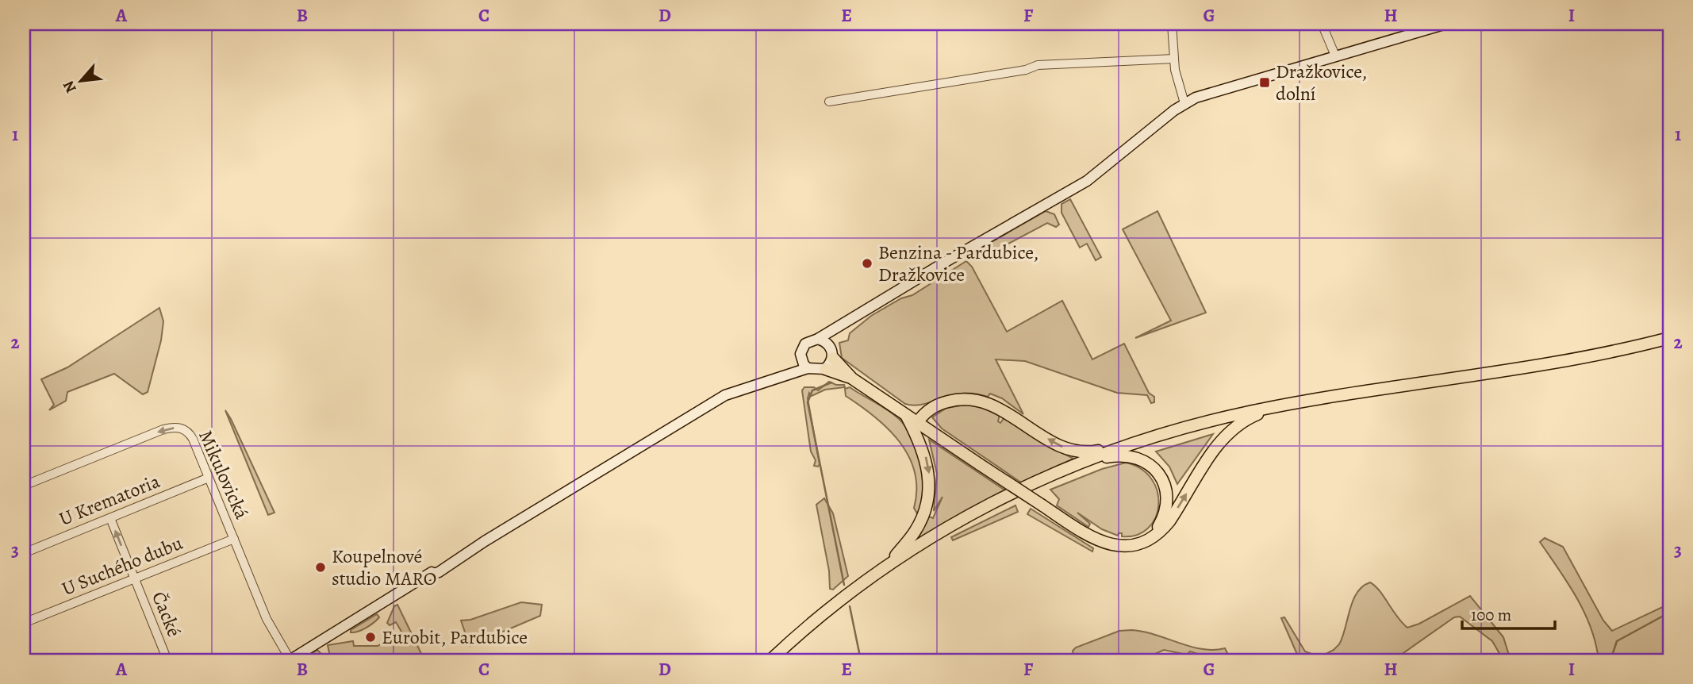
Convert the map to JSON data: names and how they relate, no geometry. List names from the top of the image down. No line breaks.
{"streets":{"street":["Mikulovická","U Krematoria","U Suchého dubu","Čacké"]},"crossings":[["Mikulovická","U Krematoria"],["Mikulovická","U Suchého dubu"],["U Krematoria","Čacké"],["U Suchého dubu","Čacké"]],"one_way":["Mikulovická","Čacké"],"places":{"transit":["Dražkovice, dolní"],"other":["Benzina - Pardubice, Dražkovice","Koupelnové studio MARO","Eurobit, Pardubice"]},"scale_bar":"100 m","north":"bottom left","grid":{"columns":["A","B","C","D","E","F","G","H","I"],"rows":["1","2","3"]}}
